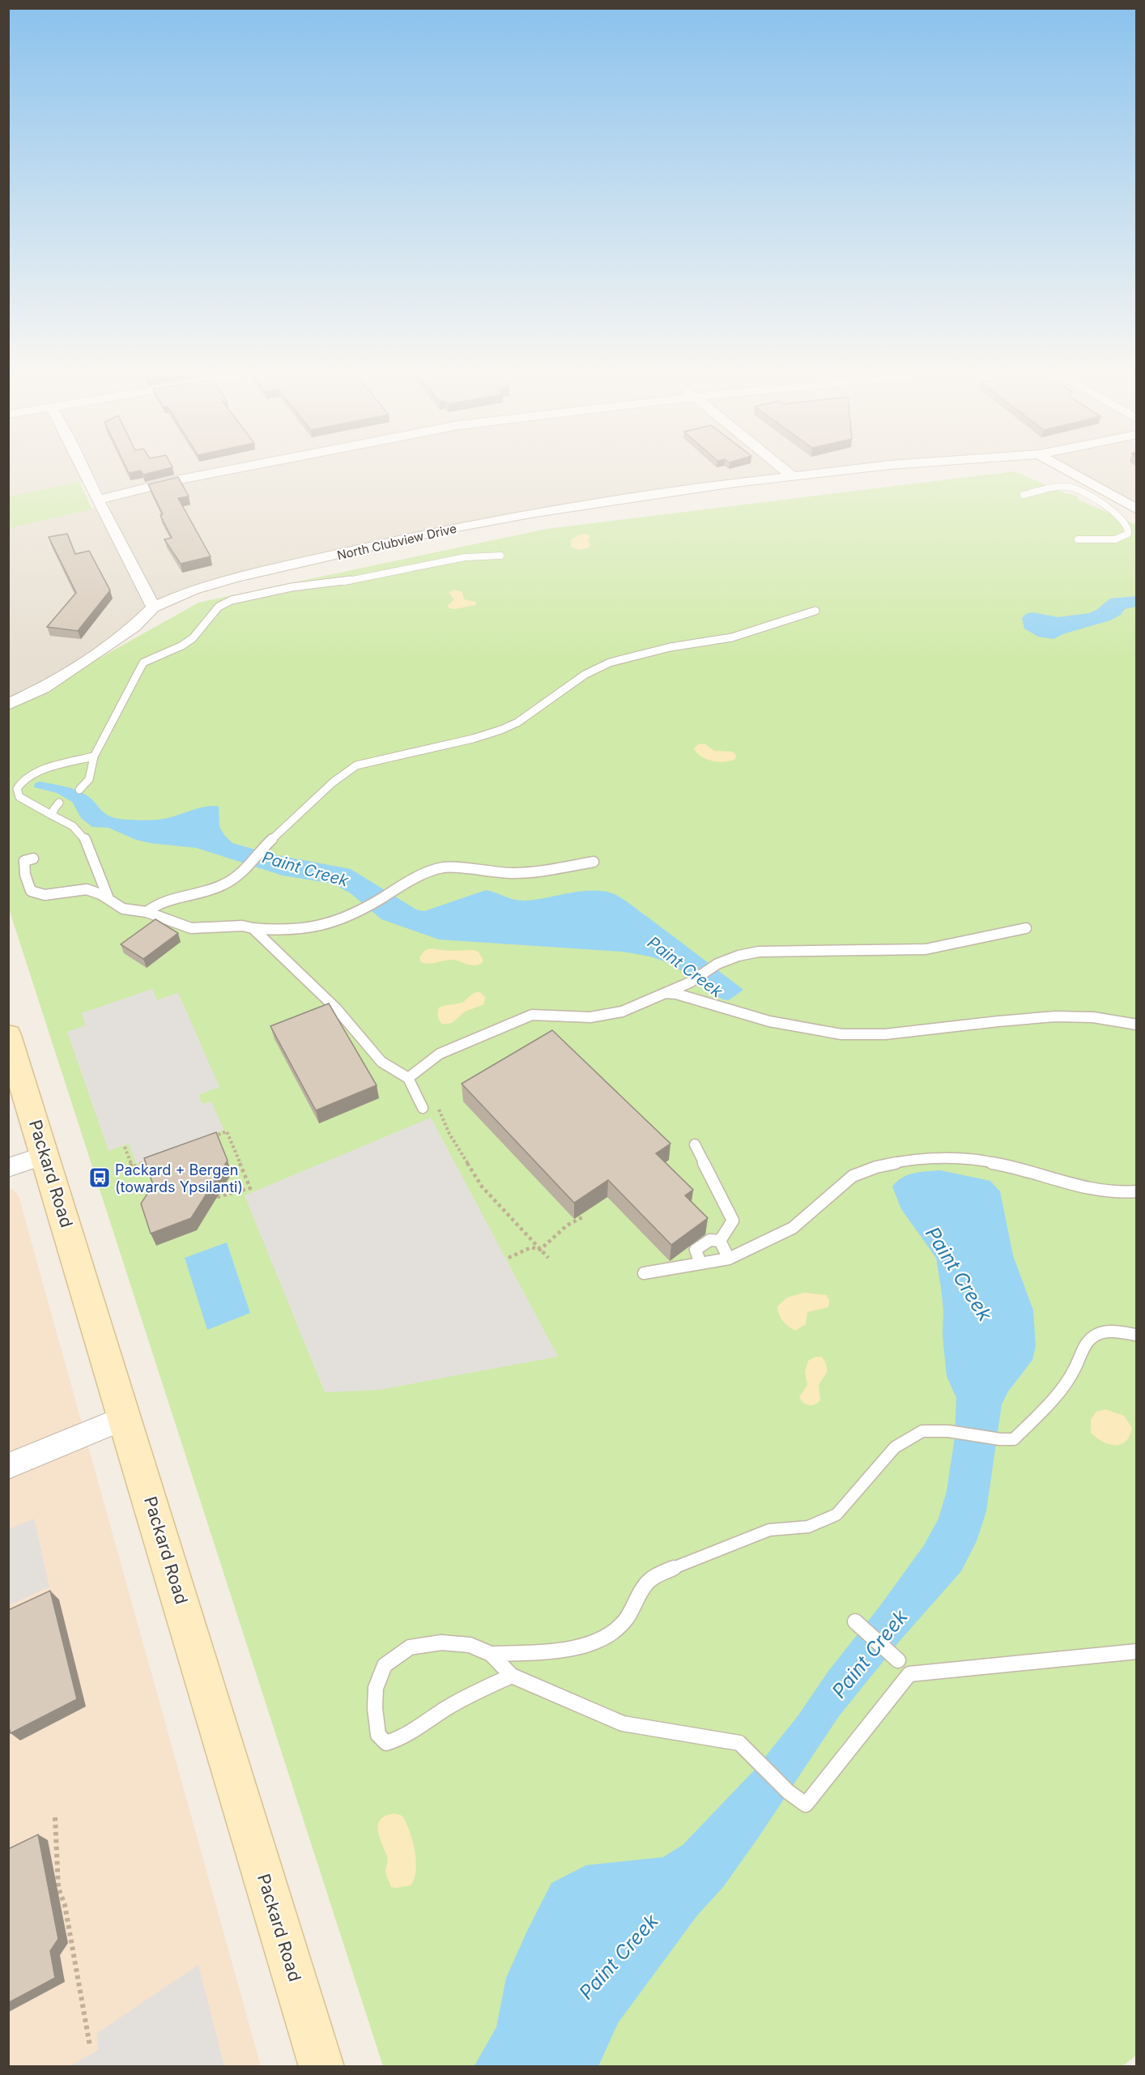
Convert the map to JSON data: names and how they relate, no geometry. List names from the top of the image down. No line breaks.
{"streets":{"main road":["Packard Road"],"street":["North Clubview Drive"]},"water":["Paint Creek"],"places":{"bus stop":["Packard + Bergen (towards Ypsilanti)"]}}
